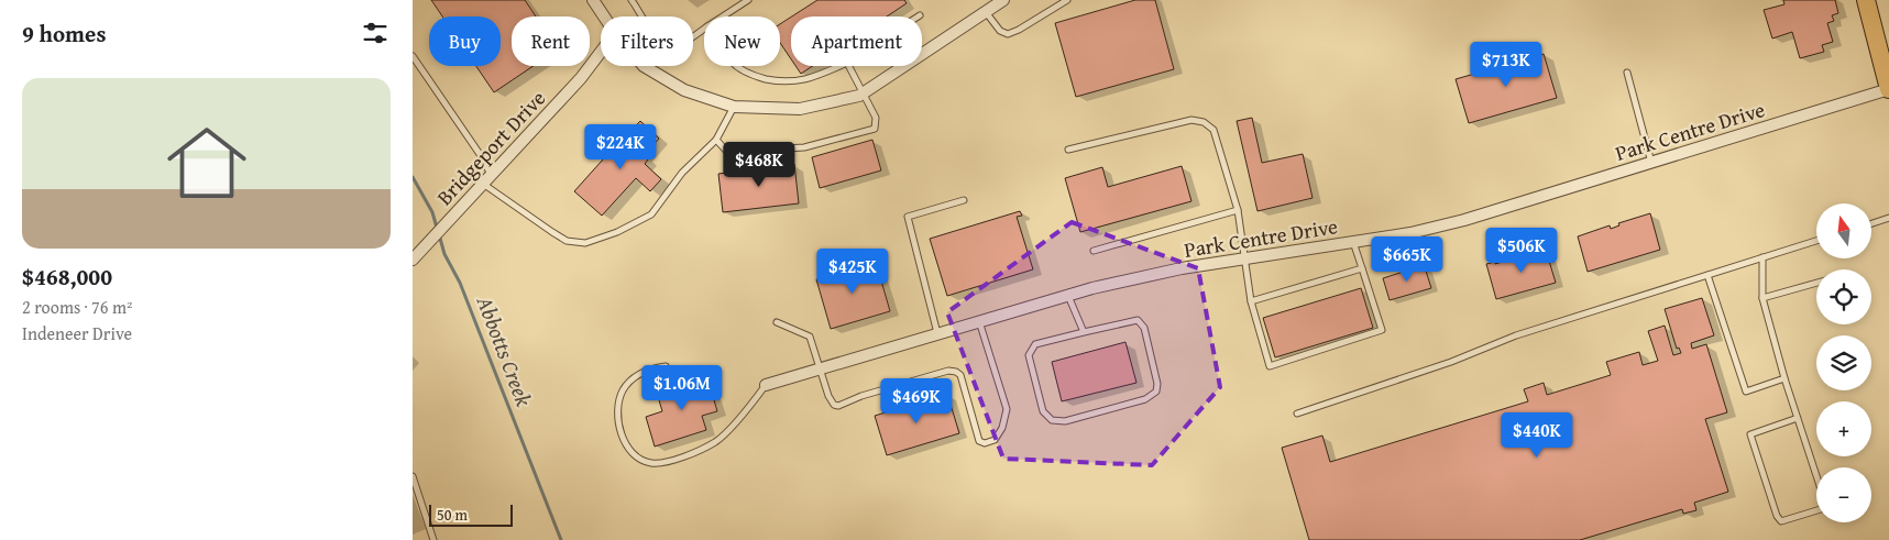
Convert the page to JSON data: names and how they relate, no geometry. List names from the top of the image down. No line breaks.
{"streets":{"street":["Park Centre Drive","Bridgeport Drive"]},"water":["Abbotts Creek"],"scale_bar":"50 m","north":"top","page":{"heading":"9 homes","chip":["Buy","Rent","Filters","New","Apartment"],"price":["$713K","$224K","$468K","$506K","$665K","$425K","$1.06M","$469K","$440K"],"list":[{"name":"$468,000","note":"2 rooms · 76 m² · Indeneer Drive"}],"map_buttons":["+","−"],"scale":"50 m"}}
